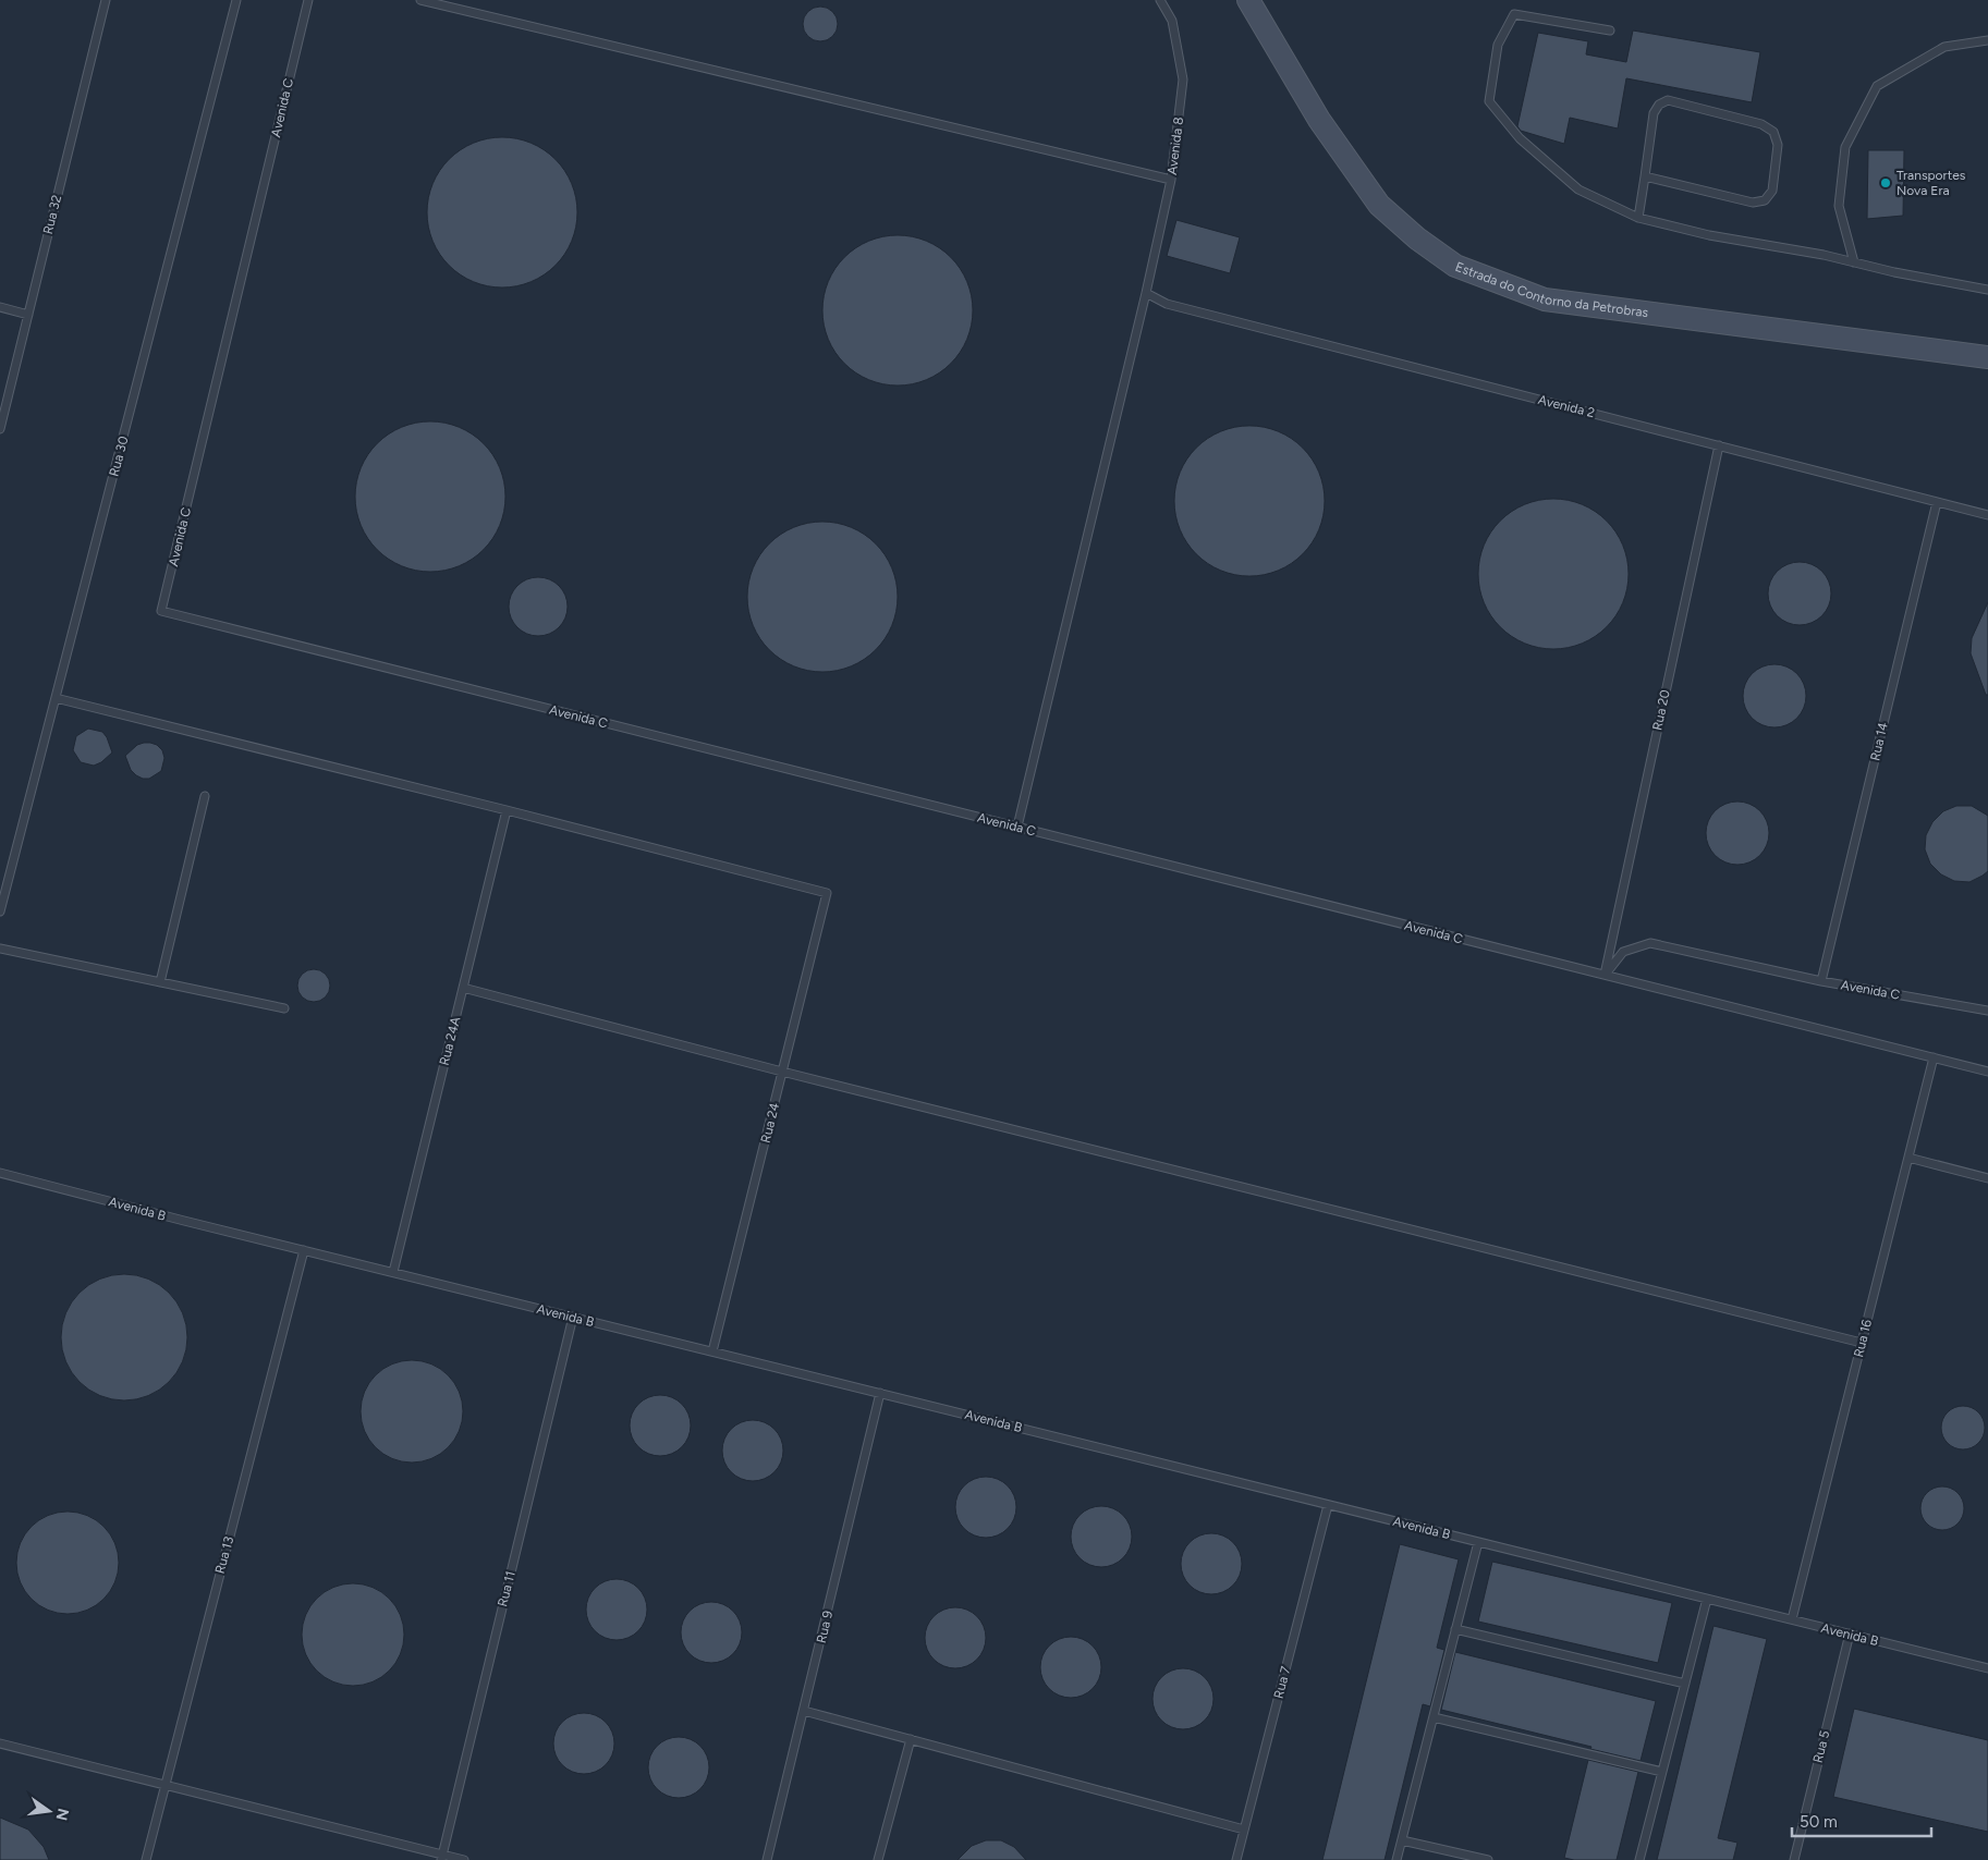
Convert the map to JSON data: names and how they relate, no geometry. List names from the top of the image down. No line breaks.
{"streets":{"main road":["Estrada do Contorno da Petrobras"],"lane":["Avenida C","Avenida 8","Rua 32","Avenida 2","Rua 30","Rua 20","Rua 14","Rua 24A","Rua 24","Avenida B","Rua 16","Rua 13","Rua 11","Rua 9","Rua 7","Rua 5"]},"crossings":[["Avenida C","Avenida 8"],["Avenida C","Rua 20"],["Avenida C","Rua 14"],["Avenida C","Rua 16"],["Avenida 8","Avenida 2"],["Avenida 2","Rua 20"],["Avenida 2","Rua 14"],["Rua 24A","Rua 24"],["Rua 24A","Avenida B"],["Rua 24","Avenida B"],["Avenida B","Rua 16"],["Avenida B","Rua 13"],["Avenida B","Rua 11"],["Avenida B","Rua 9"],["Avenida B","Rua 7"],["Avenida B","Rua 5"]],"places":["Transportes Nova Era"],"scale_bar":"50 m","north":"right"}
